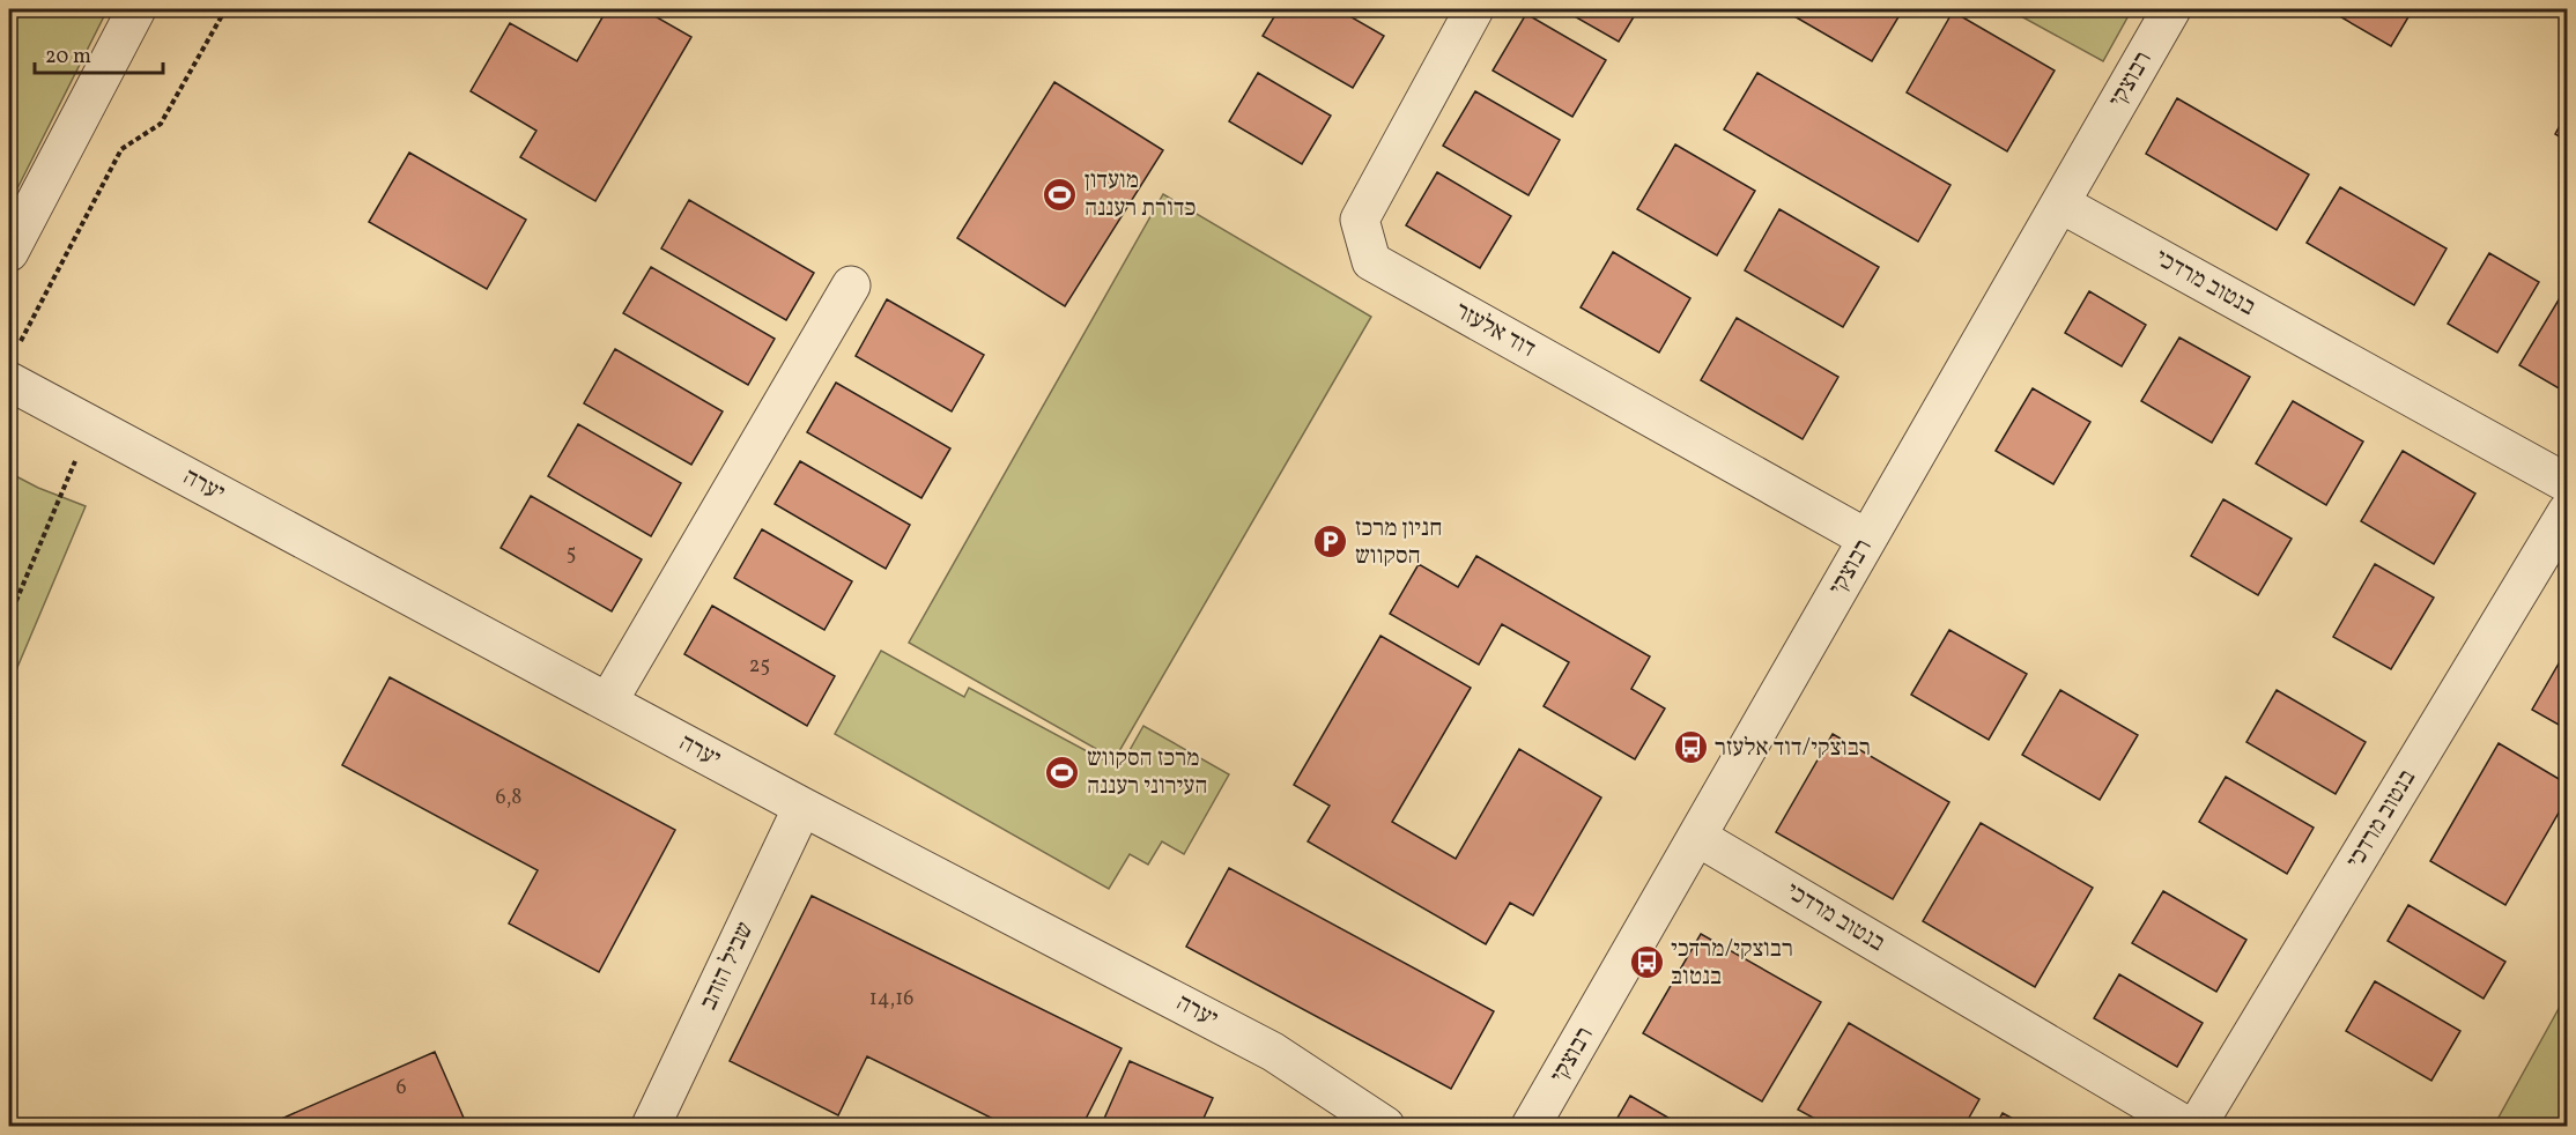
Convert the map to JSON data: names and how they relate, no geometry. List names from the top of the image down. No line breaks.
{"streets":{"street":["רבוצקי","בנטוב מרדכי","דוד אלעזר","יערה","שביל הזהב"]},"crossings":[["רבוצקי","בנטוב מרדכי"],["רבוצקי","דוד אלעזר"],["יערה","שביל הזהב"]],"places":{"sports":["מועדון כדורת רעננה","מרכז הסקווש העירוני רעננה"],"parking":["חניון מרכז הסקווש"],"bus stop":["רבוצקי/דוד אלעזר","רבוצקי/מרדכי בנטוב"]},"house_numbers":["5","25","6,8","14,16","6"],"scale_bar":"20 m"}
